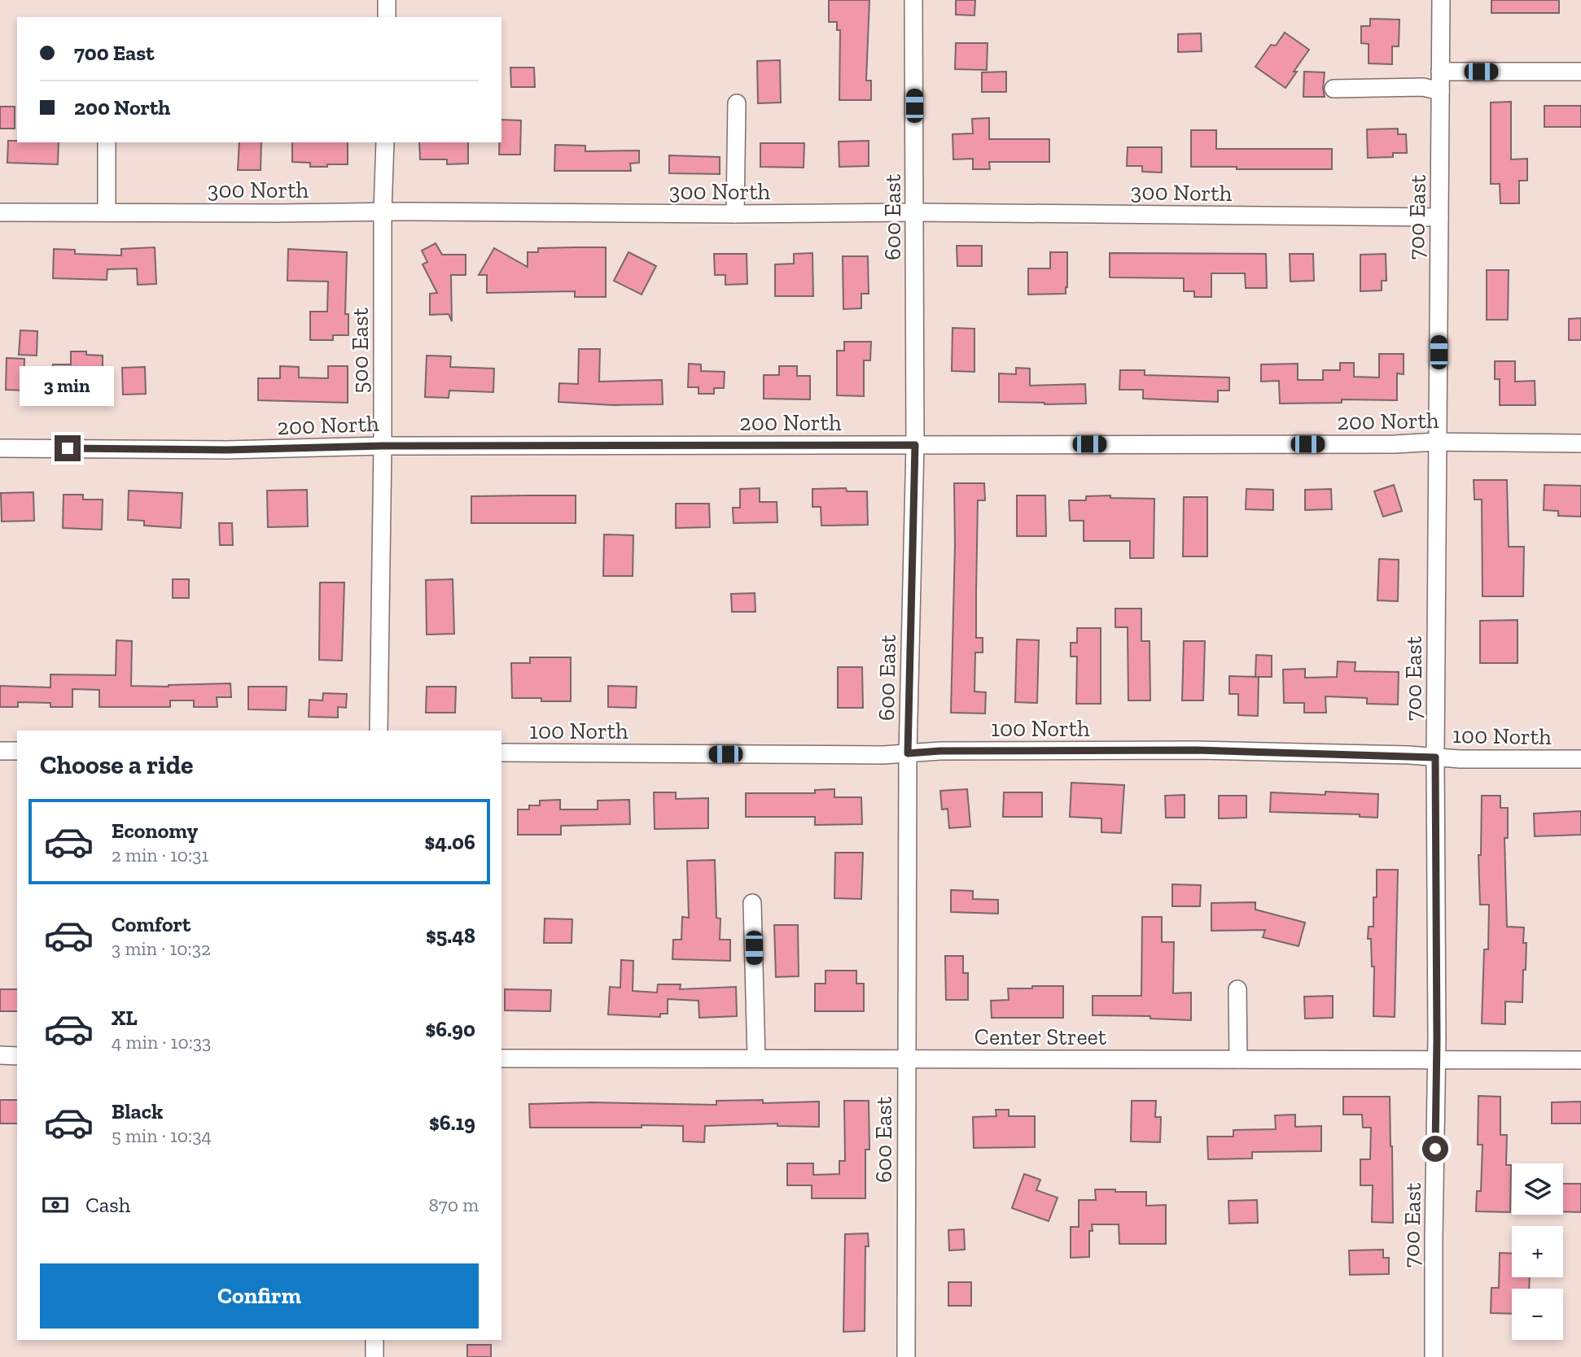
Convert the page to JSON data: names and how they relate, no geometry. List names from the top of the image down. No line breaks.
{"streets":{"street":["300 North","600 East","700 East","500 East","200 North","100 North","Center Street"]},"crossings":[["300 North","600 East"],["300 North","700 East"],["300 North","500 East"],["600 East","200 North"],["600 East","100 North"],["600 East","Center Street"],["700 East","200 North"],["700 East","100 North"],["700 East","Center Street"],["500 East","200 North"]],"page":{"banner":["700 East","200 North"],"bubble":"3 min","heading":"Choose a ride","list":[{"name":"Economy","note":"2 min · 10:31","value":"$4.06"},{"name":"Comfort","note":"3 min · 10:32","value":"$5.48"},{"name":"XL","note":"4 min · 10:33","value":"$6.90"},{"name":"Black","note":"5 min · 10:34","value":"$6.19"}],"map_buttons":["+","−"],"pay":["Cash","870 m"],"buttons":"Confirm"}}
